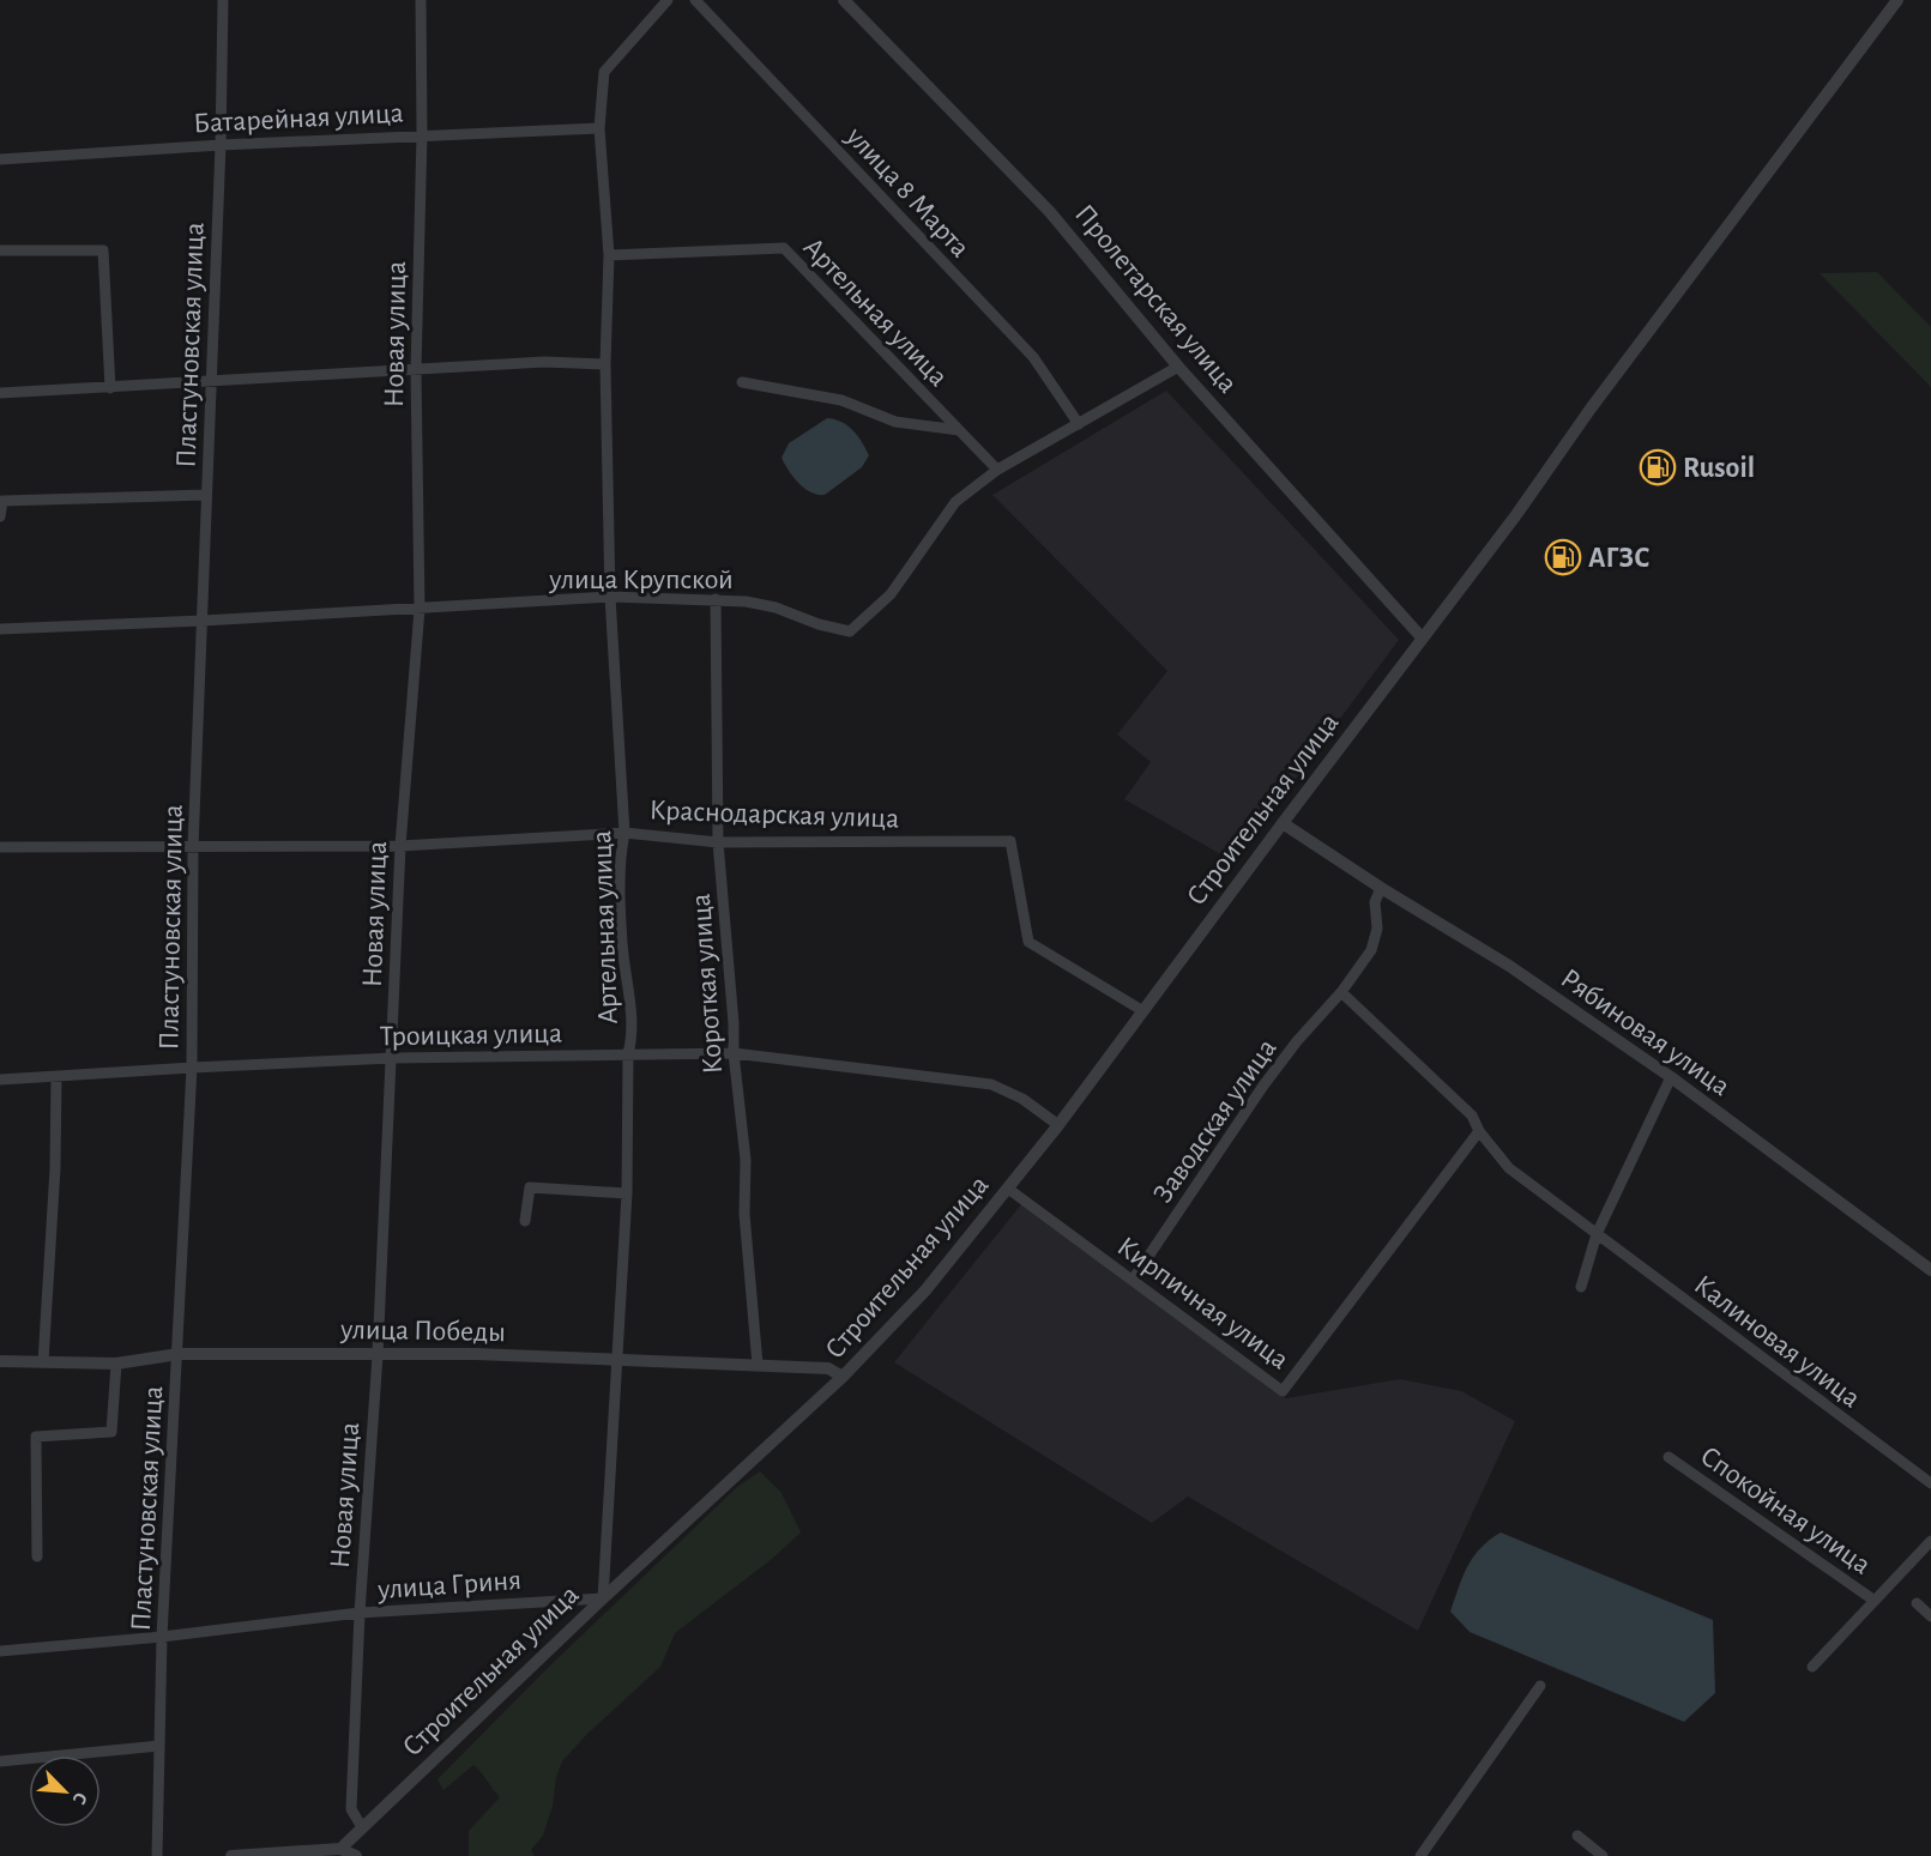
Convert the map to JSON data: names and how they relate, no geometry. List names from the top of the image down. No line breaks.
{"streets":{"street":["Батарейная улица","улица 8 Марта","Пролетарская улица","Артельная улица","Новая улица","Пластуновская улица","улица Крупской","Строительная улица","Краснодарская улица","Короткая улица","Рябиновая улица","Троицкая улица","Заводская улица","Кирпичная улица","улица Победы","Калиновая улица","Спокойная улица","улица Гриня"]},"crossings":[["Батарейная улица","Артельная улица"],["Батарейная улица","Новая улица"],["Батарейная улица","Пластуновская улица"],["улица 8 Марта","улица Крупской"],["Пролетарская улица","улица Крупской"],["Пролетарская улица","Строительная улица"],["Артельная улица","улица Крупской"],["Артельная улица","Строительная улица"],["Артельная улица","Краснодарская улица"],["Артельная улица","Троицкая улица"],["Артельная улица","улица Победы"],["Артельная улица","улица Гриня"],["Новая улица","улица Крупской"],["Новая улица","Строительная улица"],["Новая улица","Краснодарская улица"],["Новая улица","Троицкая улица"],["Новая улица","улица Победы"],["Новая улица","улица Гриня"],["Пластуновская улица","улица Крупской"],["Пластуновская улица","Краснодарская улица"],["Пластуновская улица","Троицкая улица"],["Пластуновская улица","улица Победы"],["Пластуновская улица","улица Гриня"],["улица Крупской","Короткая улица"],["Строительная улица","Краснодарская улица"],["Строительная улица","Рябиновая улица"],["Строительная улица","Троицкая улица"],["Строительная улица","Кирпичная улица"],["Строительная улица","улица Победы"],["Строительная улица","улица Гриня"],["Краснодарская улица","Короткая улица"],["Короткая улица","Троицкая улица"],["Короткая улица","улица Победы"],["Рябиновая улица","Заводская улица"],["Заводская улица","Кирпичная улица"],["Заводская улица","Калиновая улица"],["Кирпичная улица","Калиновая улица"]],"places":{"fuel station":["Rusoil","АГЗС"]},"north":"bottom right"}
